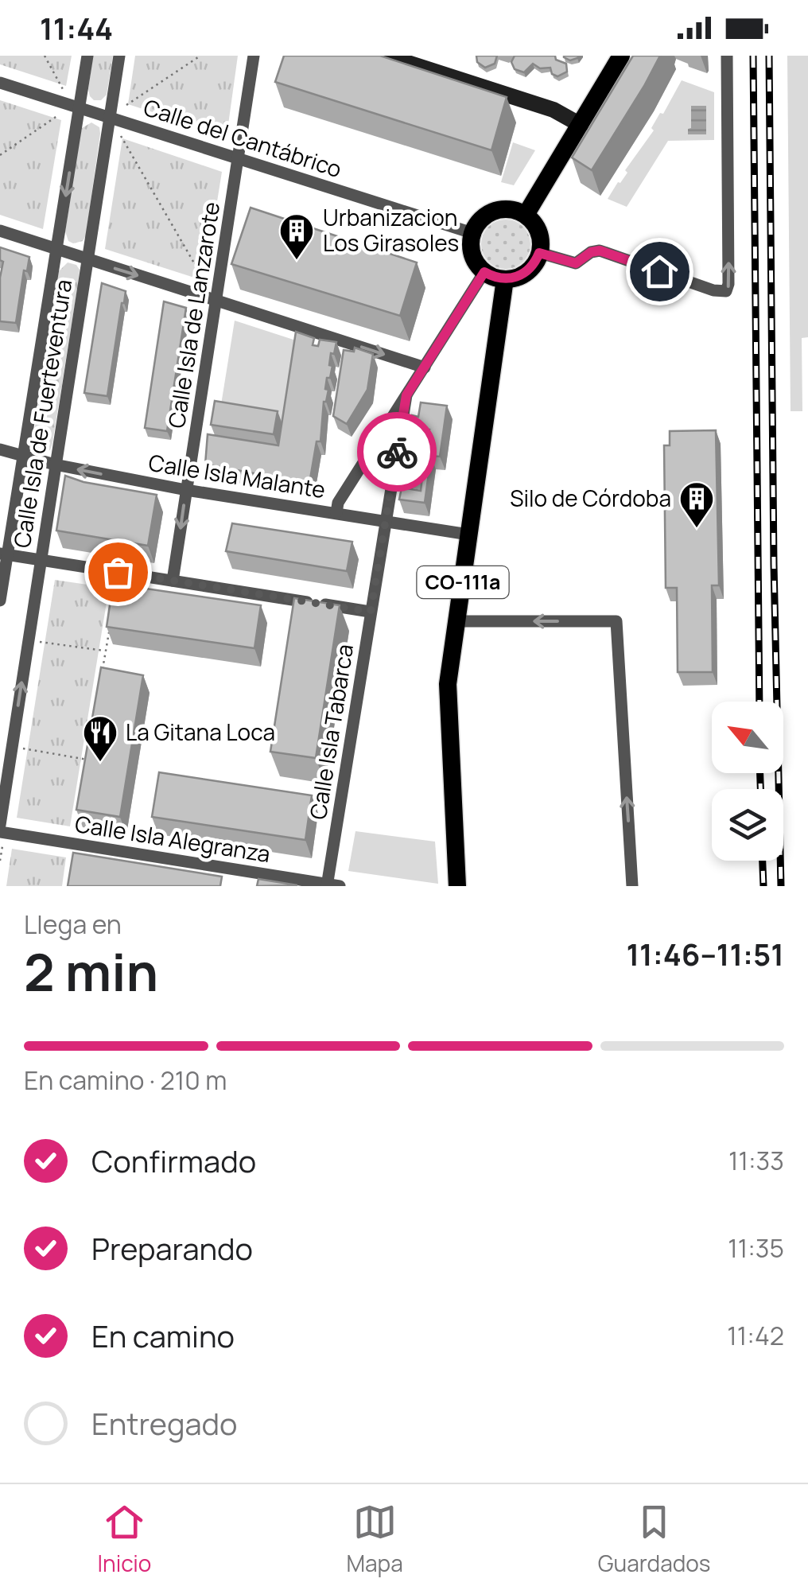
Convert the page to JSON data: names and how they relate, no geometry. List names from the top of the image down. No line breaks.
{"streets":{"main road":["CO-111a"],"street":["Calle del Cantábrico","Calle Isla de Lanzarote","Calle Isla de Fuerteventura","Calle Isla Malante","Calle Isla Tabarca","Calle Isla Alegranza"]},"crossings":[["Calle del Cantábrico","Calle Isla de Lanzarote"],["Calle del Cantábrico","Calle Isla de Fuerteventura"],["Calle del Cantábrico","CO-111a"],["Calle Isla de Lanzarote","Calle Isla Malante"],["Calle Isla de Fuerteventura","Calle Isla Malante"],["Calle Isla Malante","CO-111a"],["Calle Isla Malante","Calle Isla Tabarca"],["Calle Isla Tabarca","Calle Isla Alegranza"]],"places":{"building":["Urbanizacion Los Girasoles","Silo de Córdoba"],"restaurant":["La Gitana Loca"]},"north":"top left","page":{"status":"11:44","heading":["2 min","Llega en","11:46–11:51"],"bar":"En camino · 210 m","list":[["Confirmado","11:33"],["Preparando","11:35"],["En camino","11:42"],"Entregado"],"tabs":["Inicio","Mapa","Guardados"]}}
